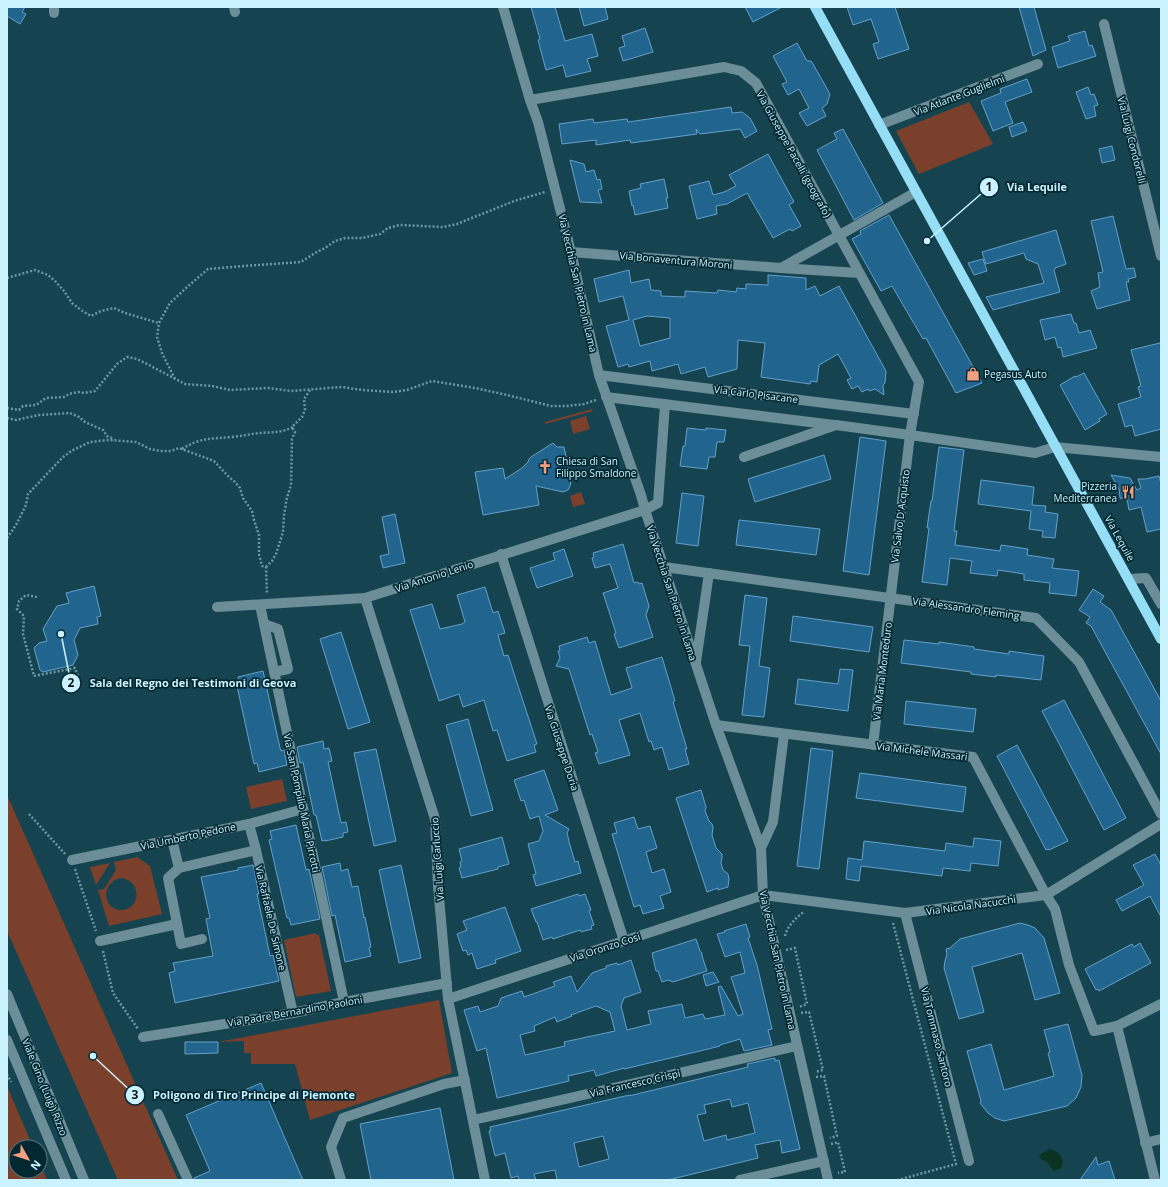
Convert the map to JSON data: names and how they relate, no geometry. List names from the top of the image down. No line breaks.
{"streets":{"main road":["Via Lequile"],"street":["Via Atlante Guglielmi","Via Luigi Condorelli","Via Giuseppe Pacelli (geografo)","Via Bonaventura Moroni","Via Vecchia San Pietro in Lama","Via Carlo Pisacane","Via Salvo D'Acquisto","Via Antonio Lenio","Via Alessandro Fleming","Via Maria Monteduro","Via Giuseppe Doria","Via Michele Massari","Via San Pompilio Maria Pirrotti","Via Umberto Pedone","Via Luigi Carluccio","Via Nicola Nacucchi","Via Raffaele De Simone","Via Oronzo Cosi","Via Padre Bernardino Paoloni","Via Tommaso Santoro","Via Francesco Crispi","Viale Gino (Luigi) Rizzo"]},"crossings":[["Via Atlante Guglielmi","Via Lequile"],["Via Giuseppe Pacelli (geografo)","Via Bonaventura Moroni"],["Via Giuseppe Pacelli (geografo)","Via Vecchia San Pietro in Lama"],["Via Giuseppe Pacelli (geografo)","Via Carlo Pisacane"],["Via Giuseppe Pacelli (geografo)","Via Salvo D'Acquisto"],["Via Bonaventura Moroni","Via Vecchia San Pietro in Lama"],["Via Vecchia San Pietro in Lama","Via Carlo Pisacane"],["Via Vecchia San Pietro in Lama","Via Antonio Lenio"],["Via Vecchia San Pietro in Lama","Via Alessandro Fleming"],["Via Vecchia San Pietro in Lama","Via Michele Massari"],["Via Vecchia San Pietro in Lama","Via Nicola Nacucchi"],["Via Vecchia San Pietro in Lama","Via Oronzo Cosi"],["Via Vecchia San Pietro in Lama","Via Francesco Crispi"],["Via Salvo D'Acquisto","Via Alessandro Fleming"],["Via Salvo D'Acquisto","Via Maria Monteduro"],["Via Antonio Lenio","Via Giuseppe Doria"],["Via Antonio Lenio","Via San Pompilio Maria Pirrotti"],["Via Antonio Lenio","Via Luigi Carluccio"],["Via Alessandro Fleming","Via Maria Monteduro"],["Via Maria Monteduro","Via Michele Massari"],["Via Giuseppe Doria","Via Oronzo Cosi"],["Via Michele Massari","Via Nicola Nacucchi"],["Via San Pompilio Maria Pirrotti","Via Umberto Pedone"],["Via San Pompilio Maria Pirrotti","Via Padre Bernardino Paoloni"],["Via Umberto Pedone","Via Raffaele De Simone"],["Via Luigi Carluccio","Via Oronzo Cosi"],["Via Luigi Carluccio","Via Padre Bernardino Paoloni"],["Via Luigi Carluccio","Via Francesco Crispi"],["Via Nicola Nacucchi","Via Oronzo Cosi"],["Via Nicola Nacucchi","Via Tommaso Santoro"],["Via Raffaele De Simone","Via Padre Bernardino Paoloni"]],"places":{"other":["Via Lequile","Sala del Regno dei Testimoni di Geova","Poligono di Tiro Principe di Piemonte"],"shop":["Pegasus Auto"],"church":["Chiesa di San Filippo Smaldone"],"restaurant":["Pizzeria Mediterranea"]},"north":"bottom right"}
